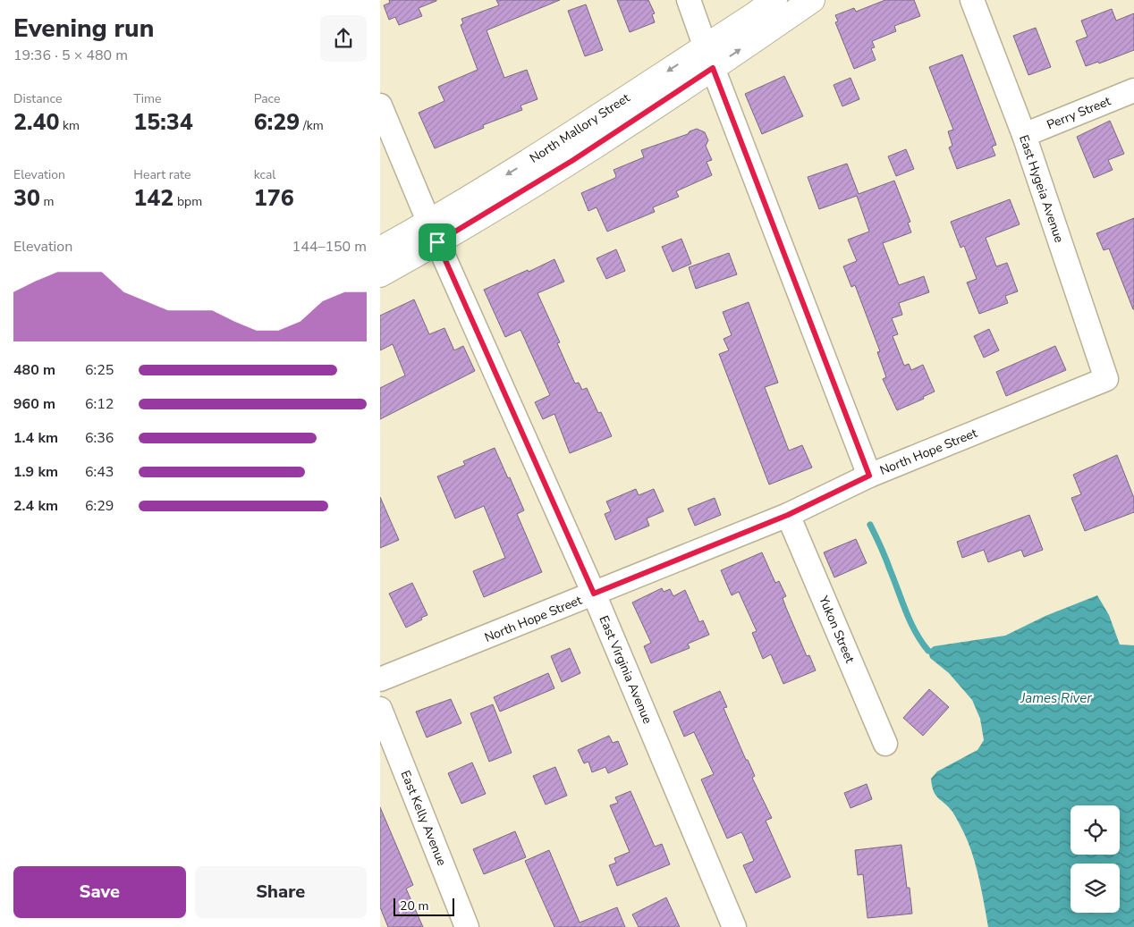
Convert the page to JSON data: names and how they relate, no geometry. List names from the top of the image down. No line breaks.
{"streets":{"main road":["North Mallory Street"],"street":["Perry Street","East Hygeia Avenue","North Hope Street","Yukon Street","East Virginia Avenue","East Kelly Avenue"]},"crossings":[["Perry Street","East Hygeia Avenue"],["North Mallory Street","East Virginia Avenue"],["East Hygeia Avenue","North Hope Street"],["North Hope Street","Yukon Street"],["North Hope Street","East Virginia Avenue"]],"water":["James River"],"scale_bar":"20 m","page":{"heading":["Evening run","19:36 · 5 × 480 m"],"stats":[["Distance","2.40 km"],["Time","15:34"],["Pace","6:29 /km"],["Elevation","30 m"],["Heart rate","142 bpm"],["kcal","176"]],"chart":["Elevation","144–150 m"],"list":[{"name":"480 m","note":"6:25"},{"name":"960 m","note":"6:12"},{"name":"1.4 km","note":"6:36"},{"name":"1.9 km","note":"6:43"},{"name":"2.4 km","note":"6:29"}],"buttons":["Save","Share"],"scale":"20 m"}}
